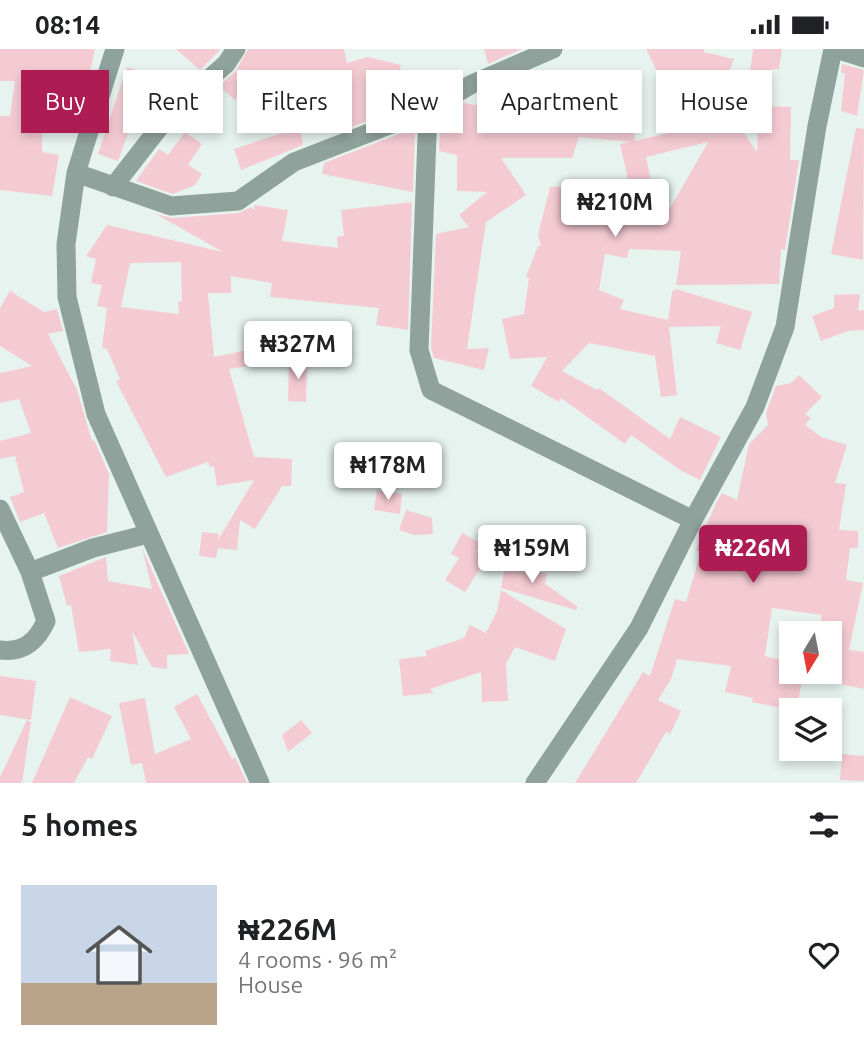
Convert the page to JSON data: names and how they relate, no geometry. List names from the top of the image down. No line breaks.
{"north":"bottom","page":{"status":"08:14","chip":["Buy","Rent","Filters","New","Apartment","House"],"price":["₦210M","₦327M","₦178M","₦159M","₦226M"],"heading":"5 homes","list":[{"name":"₦226M","note":"4 rooms · 96 m² · House"}]}}
